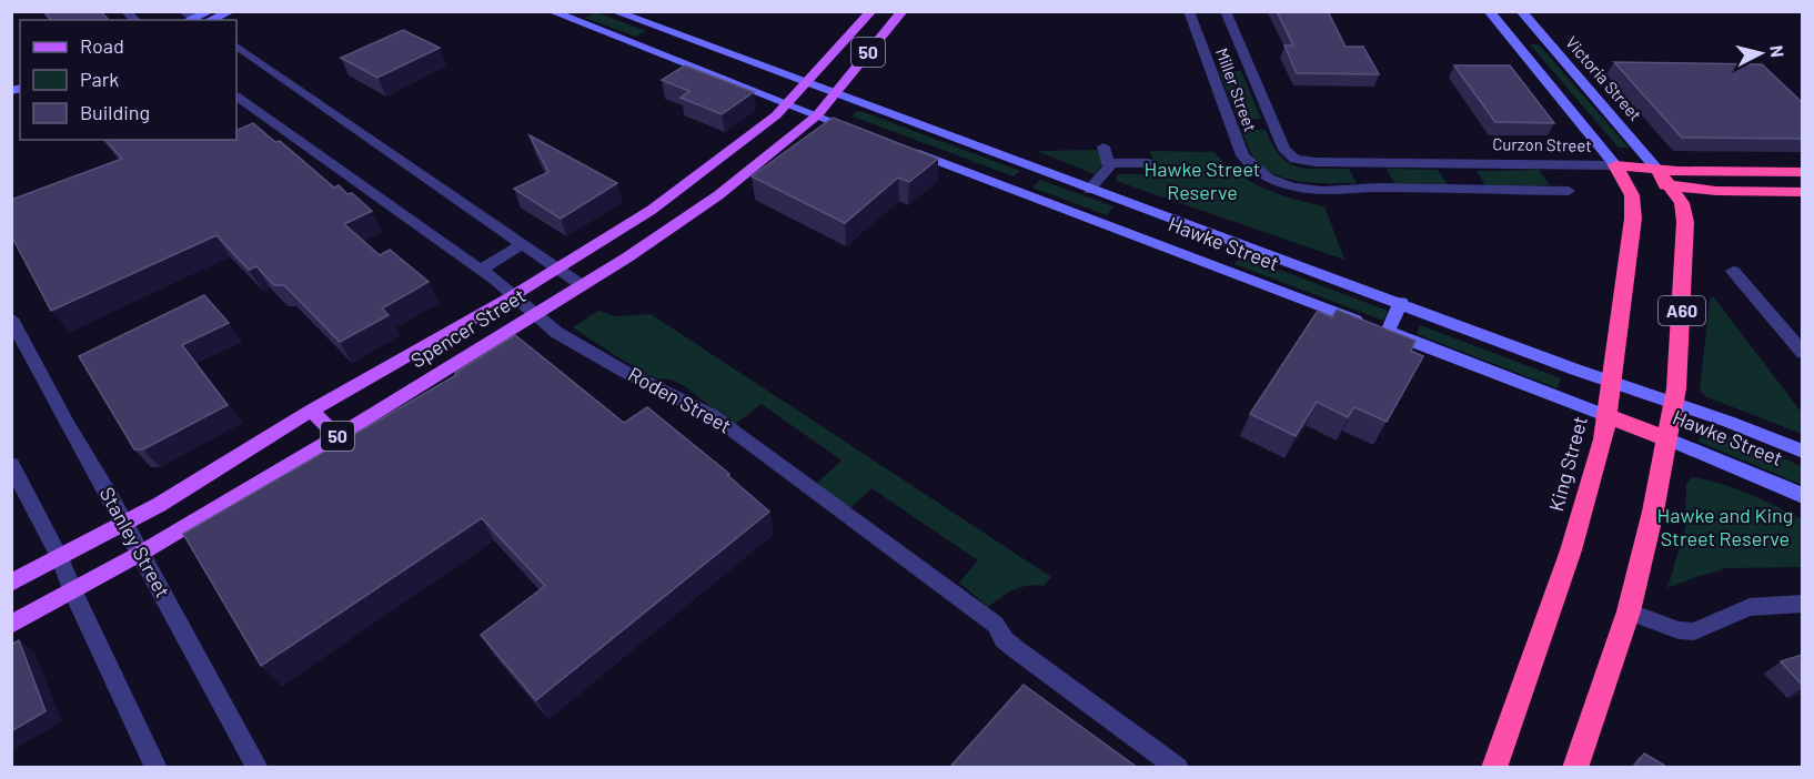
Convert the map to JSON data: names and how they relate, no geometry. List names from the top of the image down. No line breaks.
{"streets":{"highway":["Curzon Street","Hawke Street","A60","King Street"],"main road":["50","Spencer Street"],"street":["Victoria Street","Miller Street","Roden Street","Stanley Street"]},"crossings":[["Victoria Street","Curzon Street"],["Miller Street","Curzon Street"],["Curzon Street","A60"],["Curzon Street","King Street"],["Hawke Street","A60"],["Hawke Street","Spencer Street"],["Hawke Street","King Street"],["Spencer Street","Roden Street"],["Spencer Street","Stanley Street"]],"parks":["Hawke Street Reserve","Hawke and King Street Reserve"],"legend":["Road","Park","Building"],"north":"right"}
